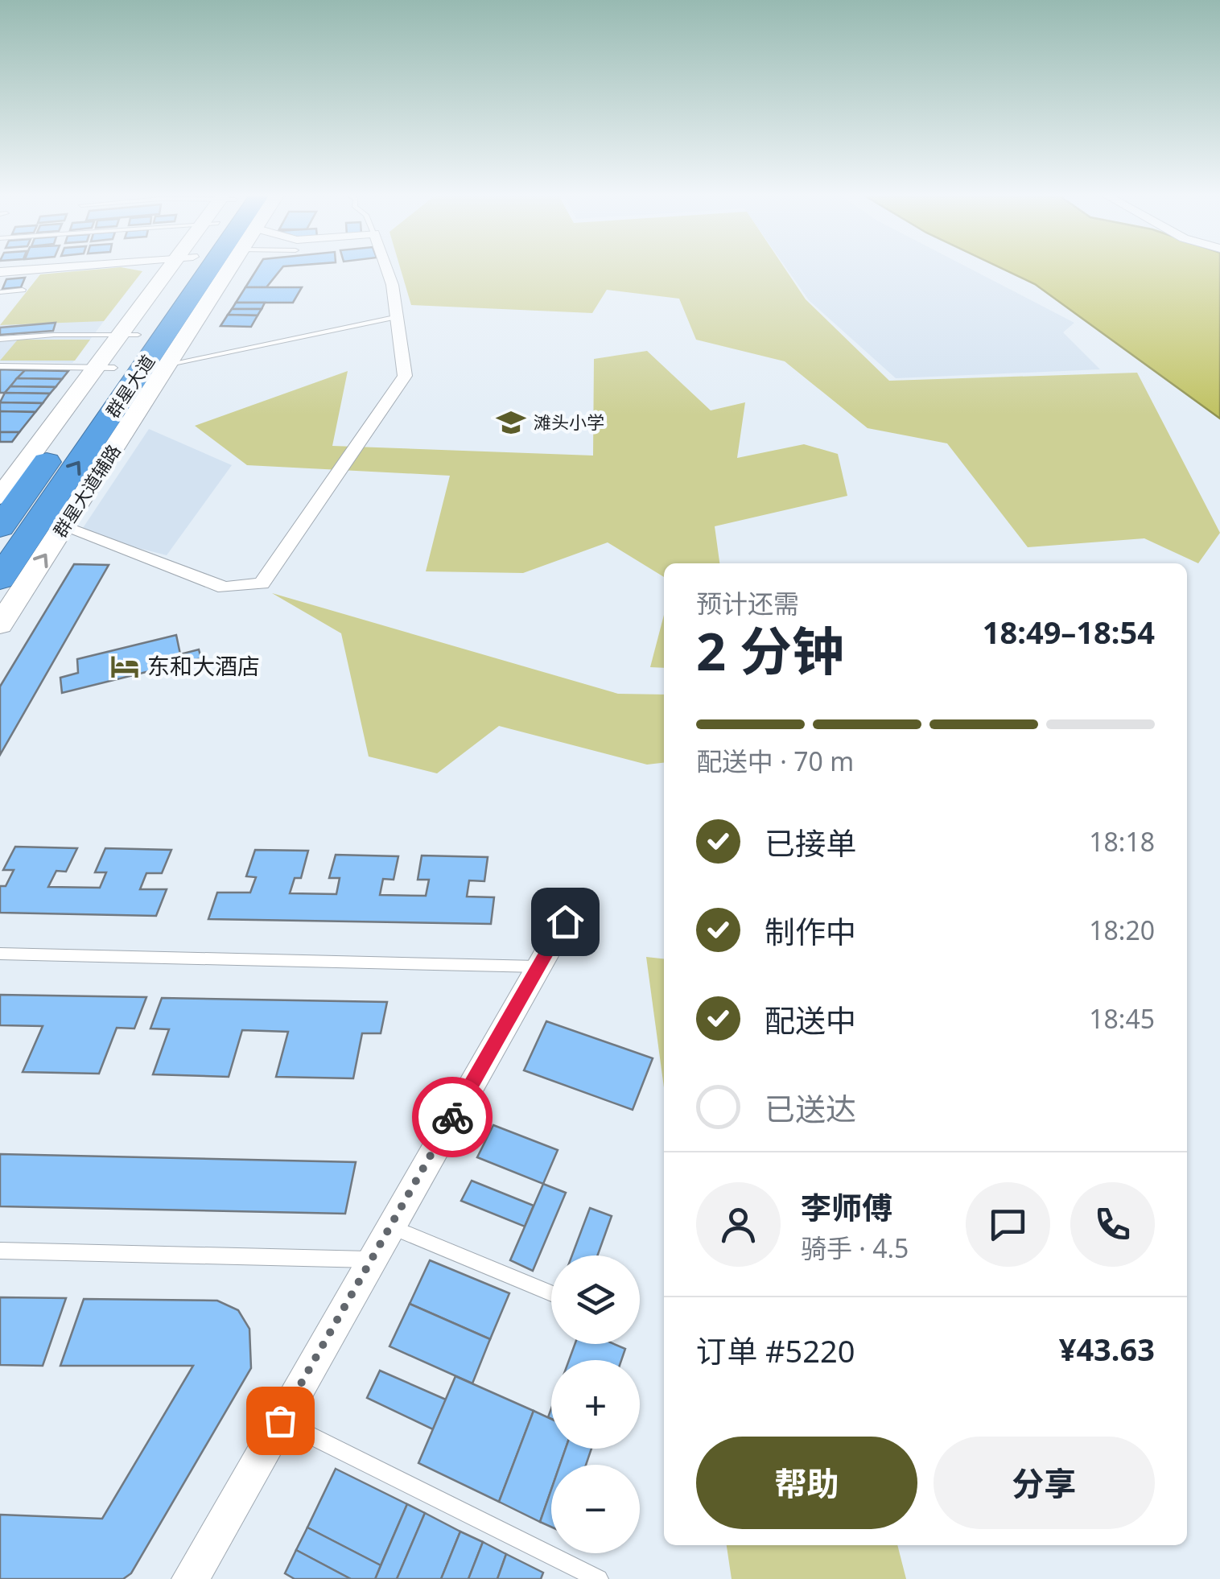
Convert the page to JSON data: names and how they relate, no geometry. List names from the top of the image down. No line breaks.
{"streets":{"highway":["群星大道"],"street":["群星大道辅路"]},"crossings":[["群星大道","群星大道辅路"]],"one_way":["群星大道辅路"],"places":{"school or university":["滩头小学"],"hotel":["东和大酒店"]},"page":{"heading":["2 分钟","预计还需","18:49–18:54"],"panel":["李师傅","骑手 · 4.5","订单 #5220","¥43.63"],"bar":"配送中 · 70 m","list":[["已接单","18:18"],["制作中","18:20"],["配送中","18:45"],"已送达"],"map_buttons":["+","−"],"buttons":["帮助","分享"]}}
